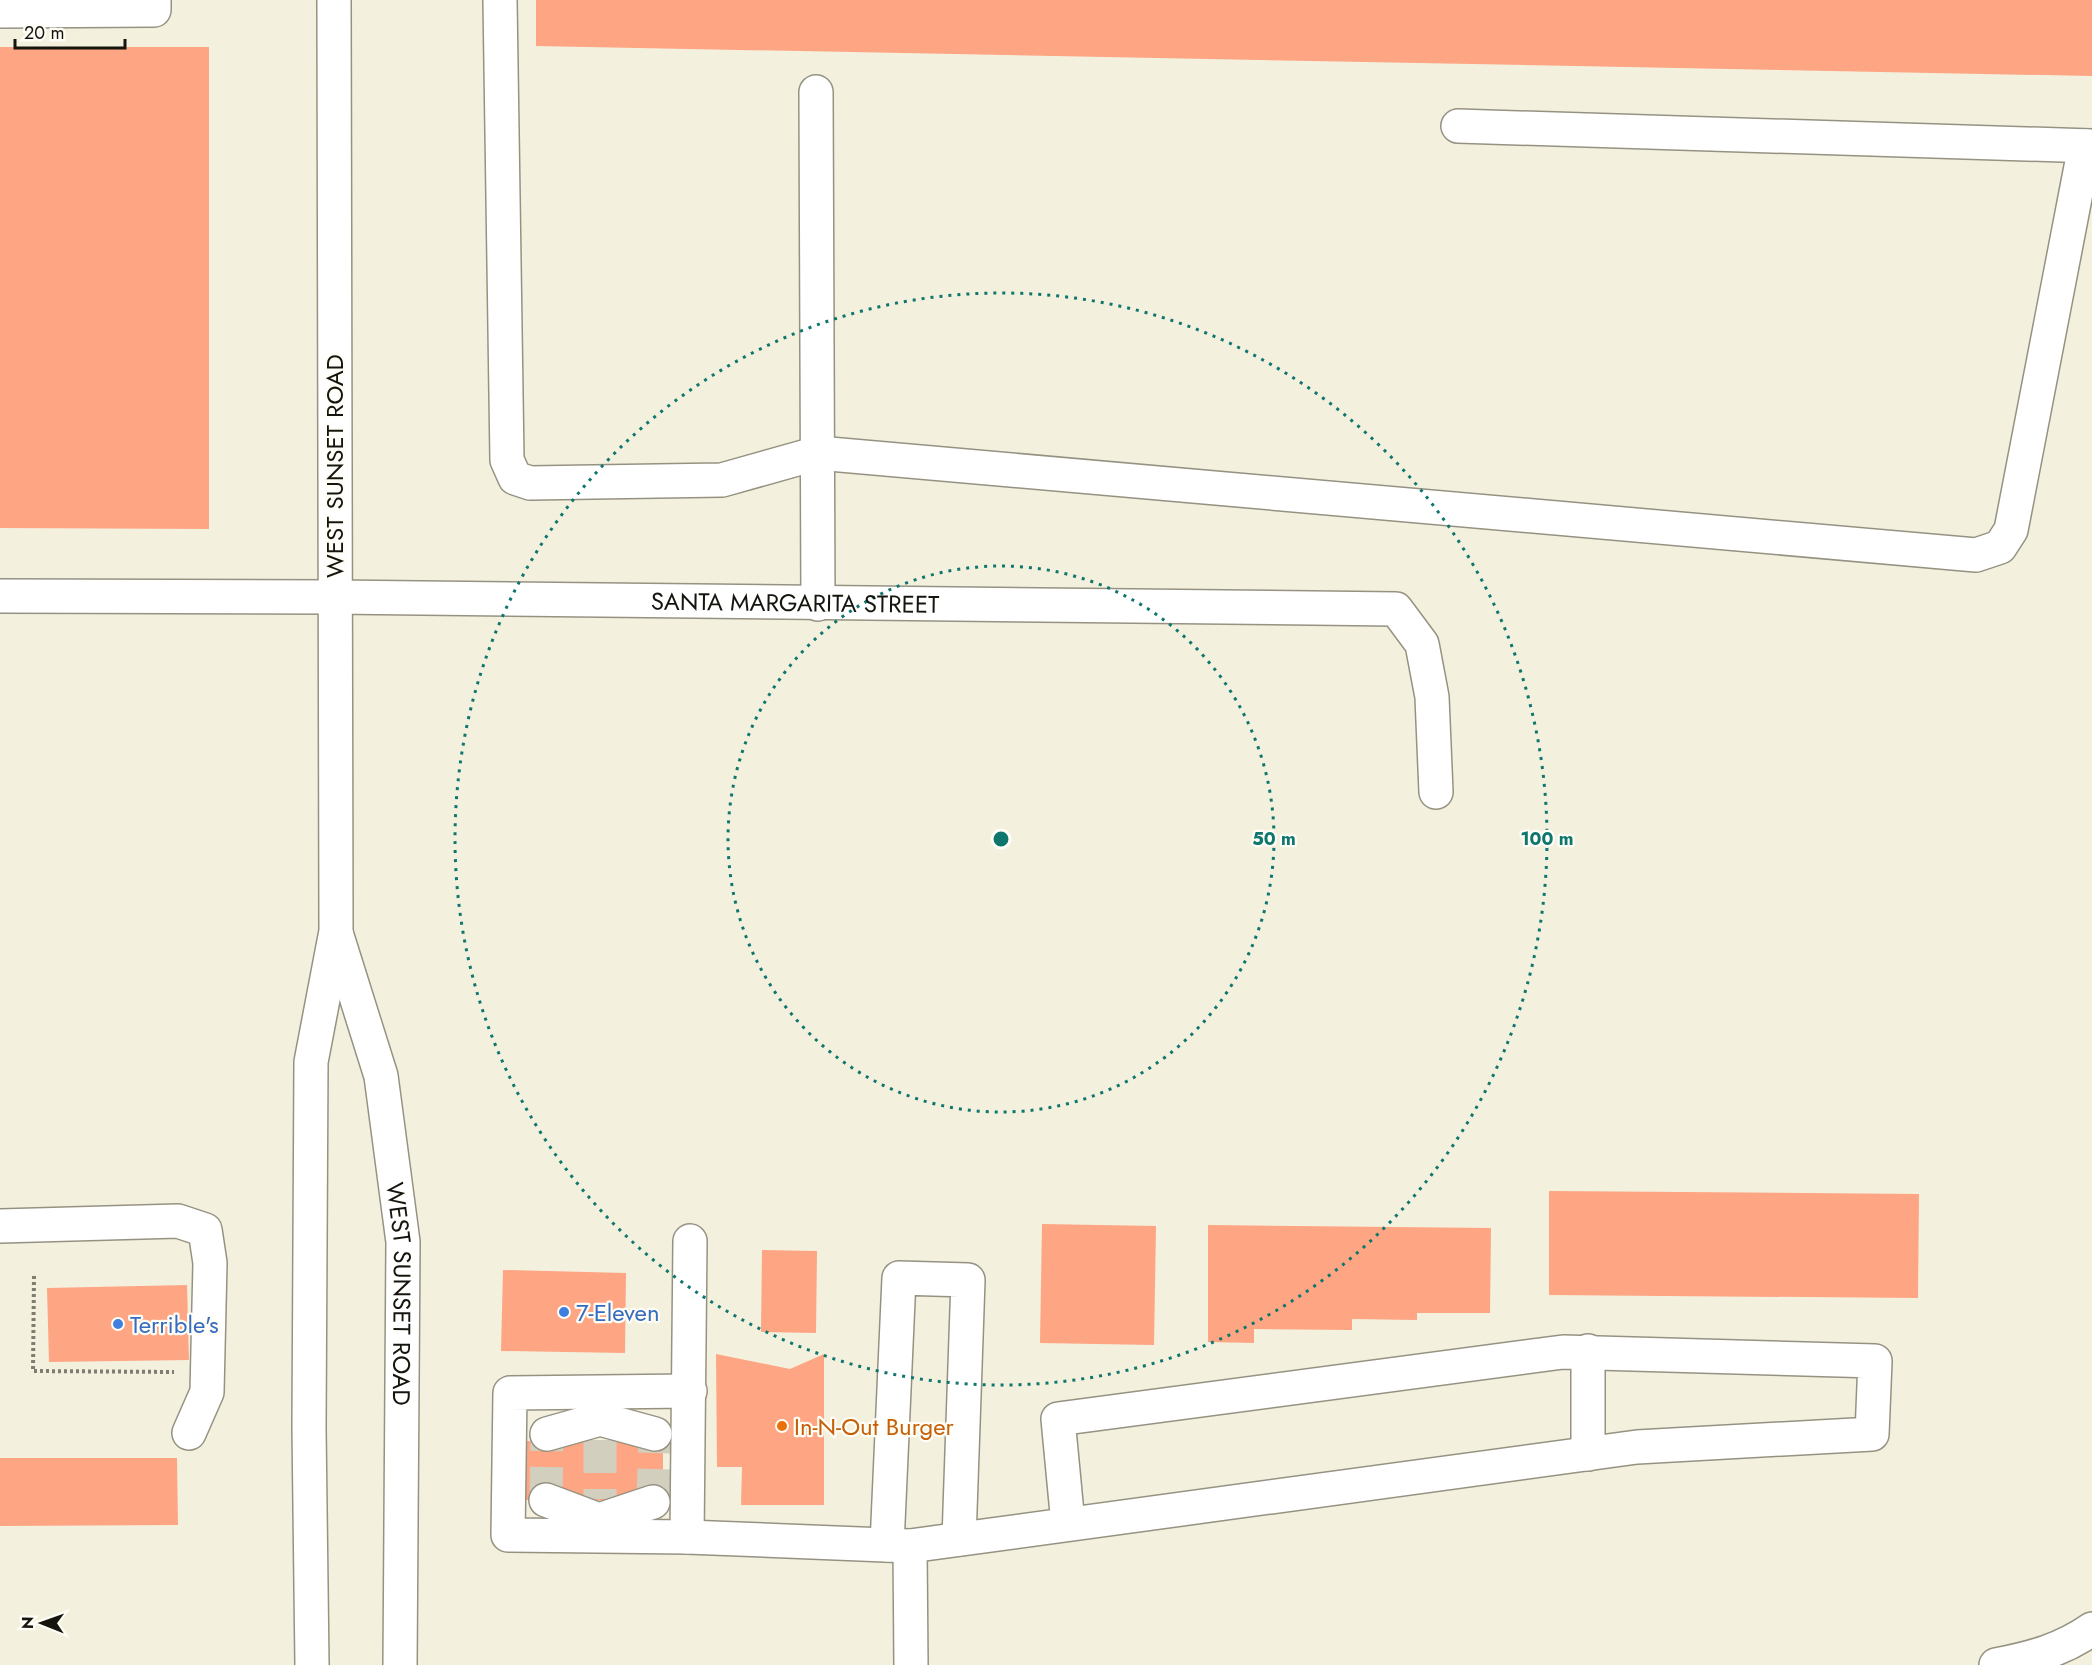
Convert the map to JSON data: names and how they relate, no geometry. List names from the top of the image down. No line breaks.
{"streets":{"main road":["WEST SUNSET ROAD","SANTA MARGARITA STREET"]},"crossings":[["WEST SUNSET ROAD","SANTA MARGARITA STREET"]],"places":["7-Eleven","Terrible's","In-N-Out Burger"],"scale_bar":"20 m","north":"left","rings":["50 m","100 m"]}
